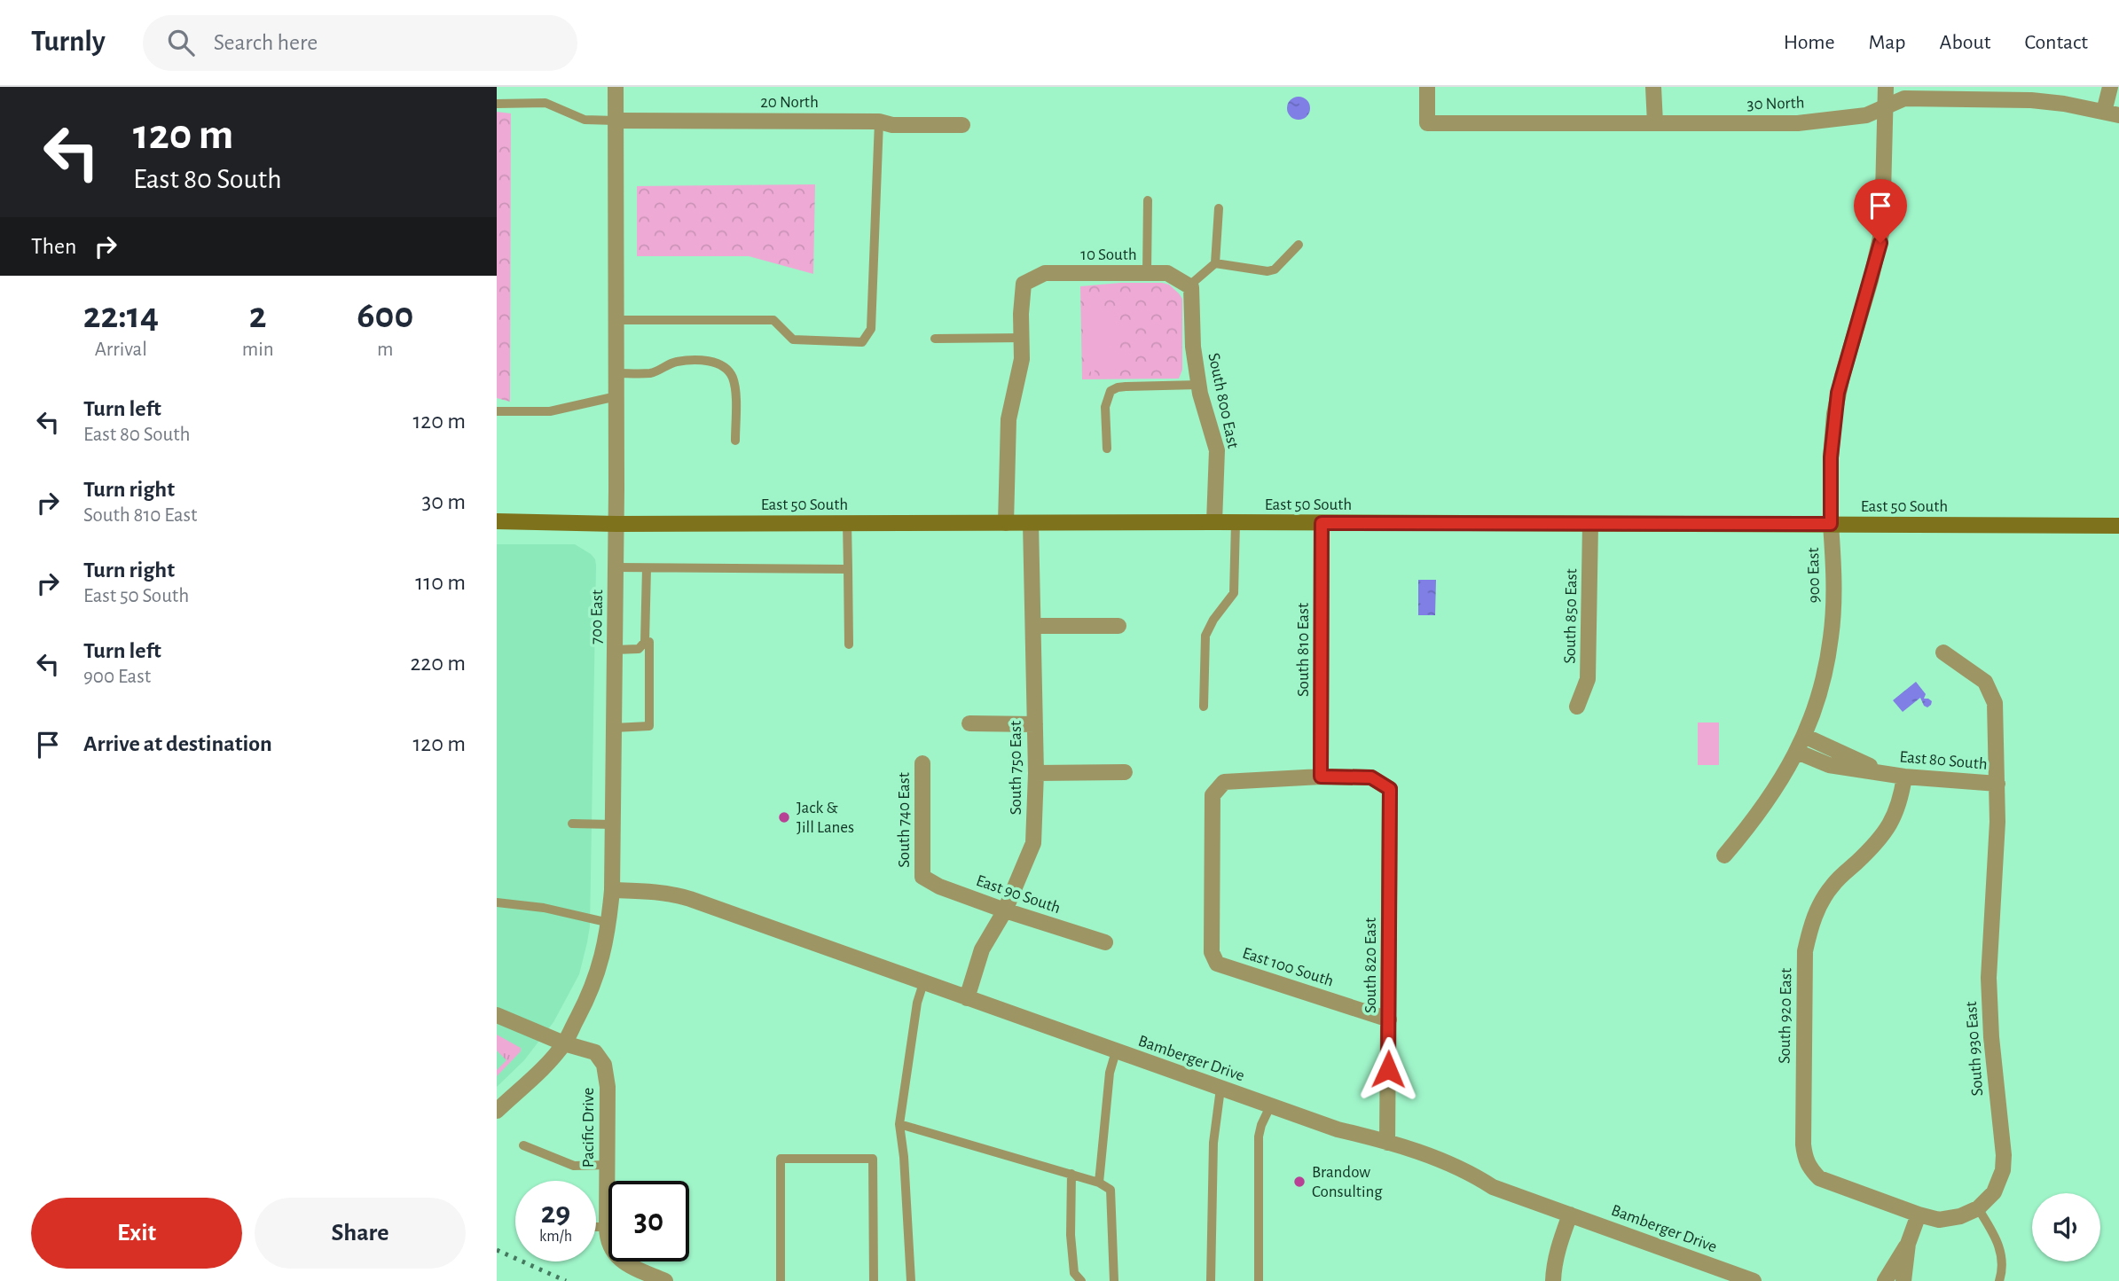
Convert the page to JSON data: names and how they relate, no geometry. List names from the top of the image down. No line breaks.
{"streets":{"main road":["East 50 South"],"street":["20 North","30 North","10 South","South 800 East","900 East","South 850 East","700 East","South 810 East","East 80 South","South 750 East","South 740 East","East 90 South","South 820 East","East 100 South","South 920 East","South 930 East","Bamberger Drive","Pacific Drive"]},"crossings":[["20 North","700 East"],["30 North","900 East"],["10 South","South 800 East"],["South 800 East","East 50 South"],["East 50 South","900 East"],["East 50 South","South 850 East"],["East 50 South","700 East"],["East 50 South","South 810 East"],["East 50 South","South 750 East"],["900 East","East 80 South"],["700 East","Bamberger Drive"],["700 East","Pacific Drive"],["South 810 East","South 820 East"],["South 810 East","East 100 South"],["East 80 South","South 920 East"],["East 80 South","South 930 East"],["South 750 East","East 90 South"],["South 750 East","Bamberger Drive"],["South 740 East","East 90 South"],["South 820 East","East 100 South"],["South 820 East","Bamberger Drive"]],"places":["Jack & Jill Lanes","Brandow Consulting"],"page":{"header":"Turnly","search":"Search here","nav":["Home","Map","About","Contact"],"turn":["120 m","East 80 South"],"then":"Then","eta":["22:14","Arrival","2","min","600","m"],"list":[{"name":"Turn left","note":"East 80 South","value":"120 m"},{"name":"Turn right","note":"South 810 East","value":"30 m"},{"name":"Turn right","note":"East 50 South","value":"110 m"},{"name":"Turn left","note":"900 East","value":"220 m"},{"name":"Arrive at destination","value":"120 m"}],"speed":"29 km/h","limit":"30","buttons":["Exit","Share"]}}
